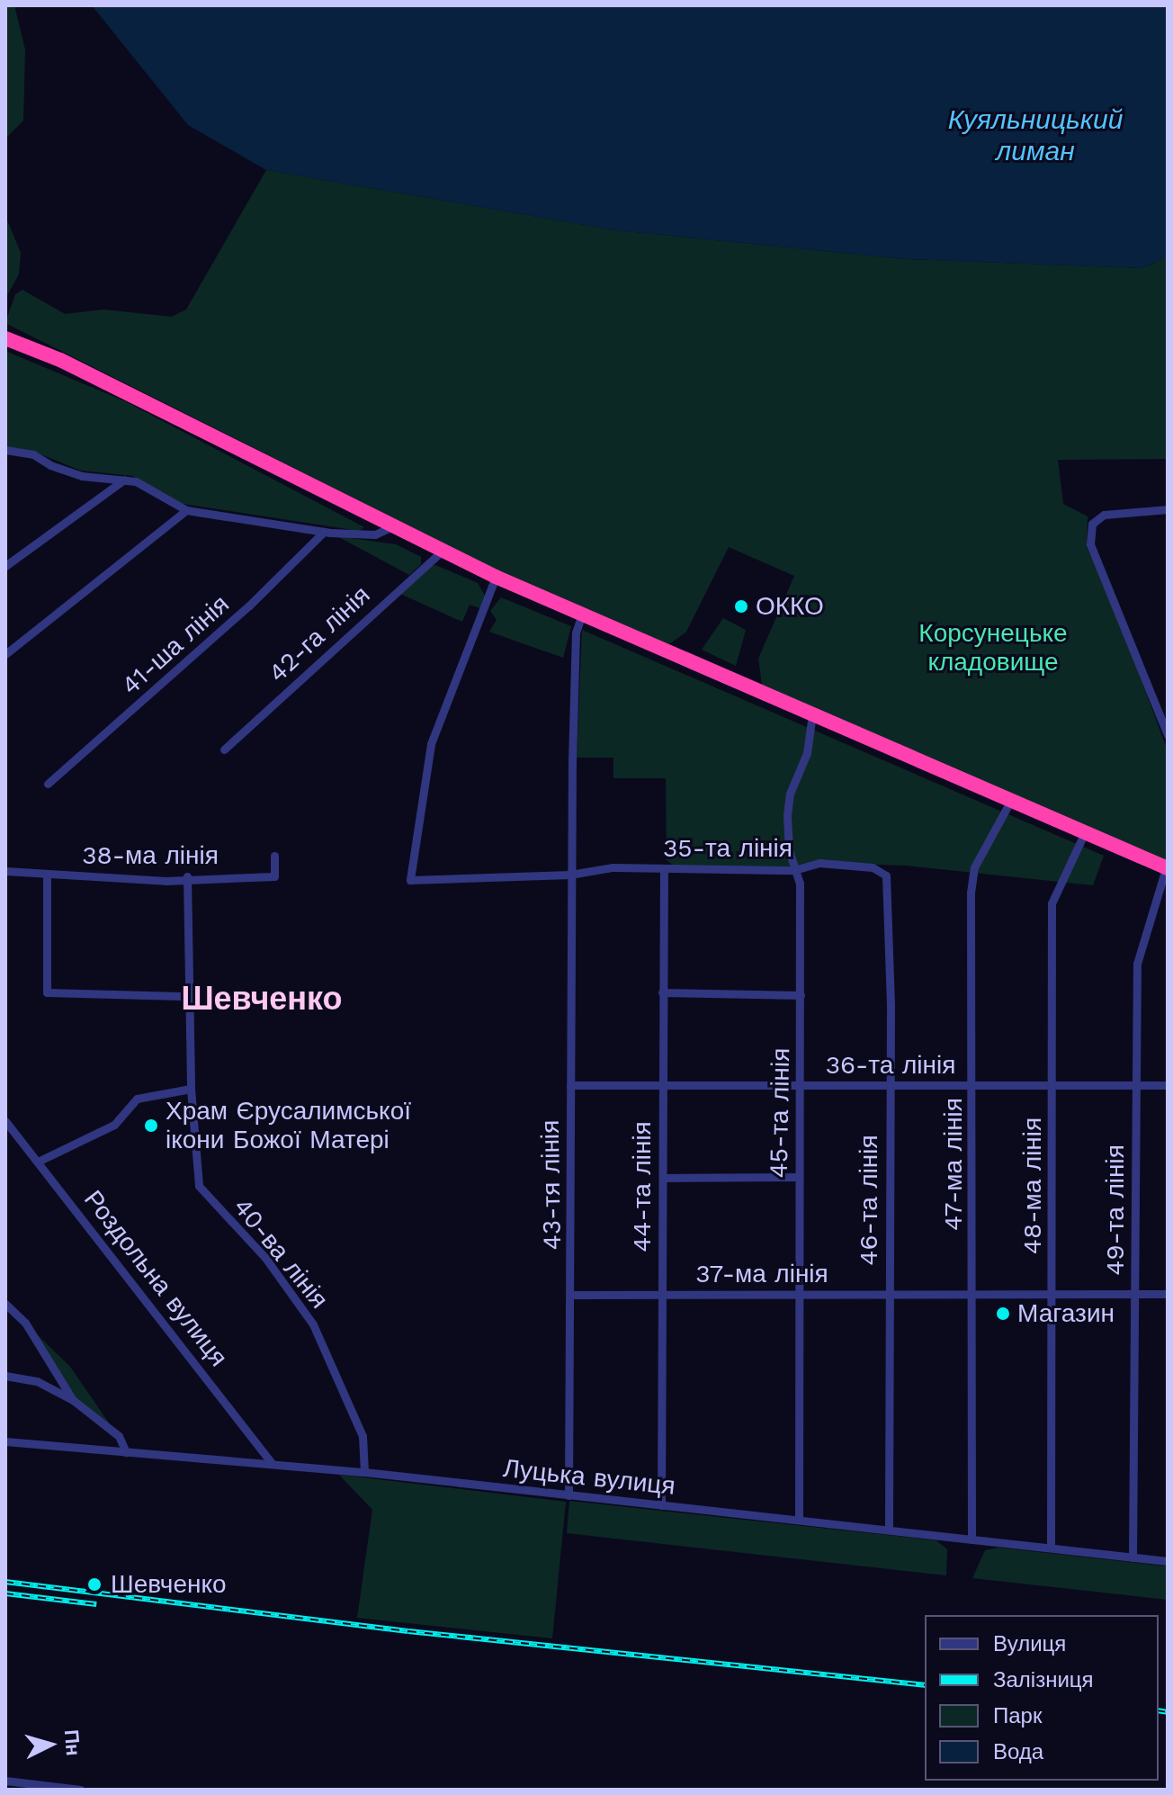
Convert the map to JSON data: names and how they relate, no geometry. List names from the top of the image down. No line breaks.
{"streets":{"street":["42-га лінія","41-ша лінія","35-та лінія","38-ма лінія","36-та лінія","45-та лінія","47-ма лінія","43-тя лінія","48-ма лінія","44-та лінія","46-та лінія","49-та лінія","40-ва лінія","37-ма лінія","Роздольна вулиця","Луцька вулиця"]},"crossings":[["35-та лінія","45-та лінія"],["35-та лінія","43-тя лінія"],["35-та лінія","44-та лінія"],["35-та лінія","46-та лінія"],["36-та лінія","45-та лінія"],["36-та лінія","47-ма лінія"],["36-та лінія","43-тя лінія"],["36-та лінія","48-ма лінія"],["36-та лінія","44-та лінія"],["36-та лінія","46-та лінія"],["36-та лінія","49-та лінія"],["45-та лінія","37-ма лінія"],["45-та лінія","Луцька вулиця"],["47-ма лінія","37-ма лінія"],["47-ма лінія","Луцька вулиця"],["43-тя лінія","37-ма лінія"],["43-тя лінія","Луцька вулиця"],["48-ма лінія","37-ма лінія"],["48-ма лінія","Луцька вулиця"],["44-та лінія","37-ма лінія"],["44-та лінія","Луцька вулиця"],["46-та лінія","37-ма лінія"],["46-та лінія","Луцька вулиця"],["49-та лінія","37-ма лінія"],["49-та лінія","Луцька вулиця"],["40-ва лінія","Луцька вулиця"],["Роздольна вулиця","Луцька вулиця"]],"districts":["Шевченко"],"water":["Куяльницький лиман"],"parks":["Корсунецьке кладовище"],"places":["ОККО","Храм Єрусалимської ікони Божої Матері","Магазин","Шевченко"],"legend":["Вулиця","Залізниця","Парк","Вода"],"north":"right"}
